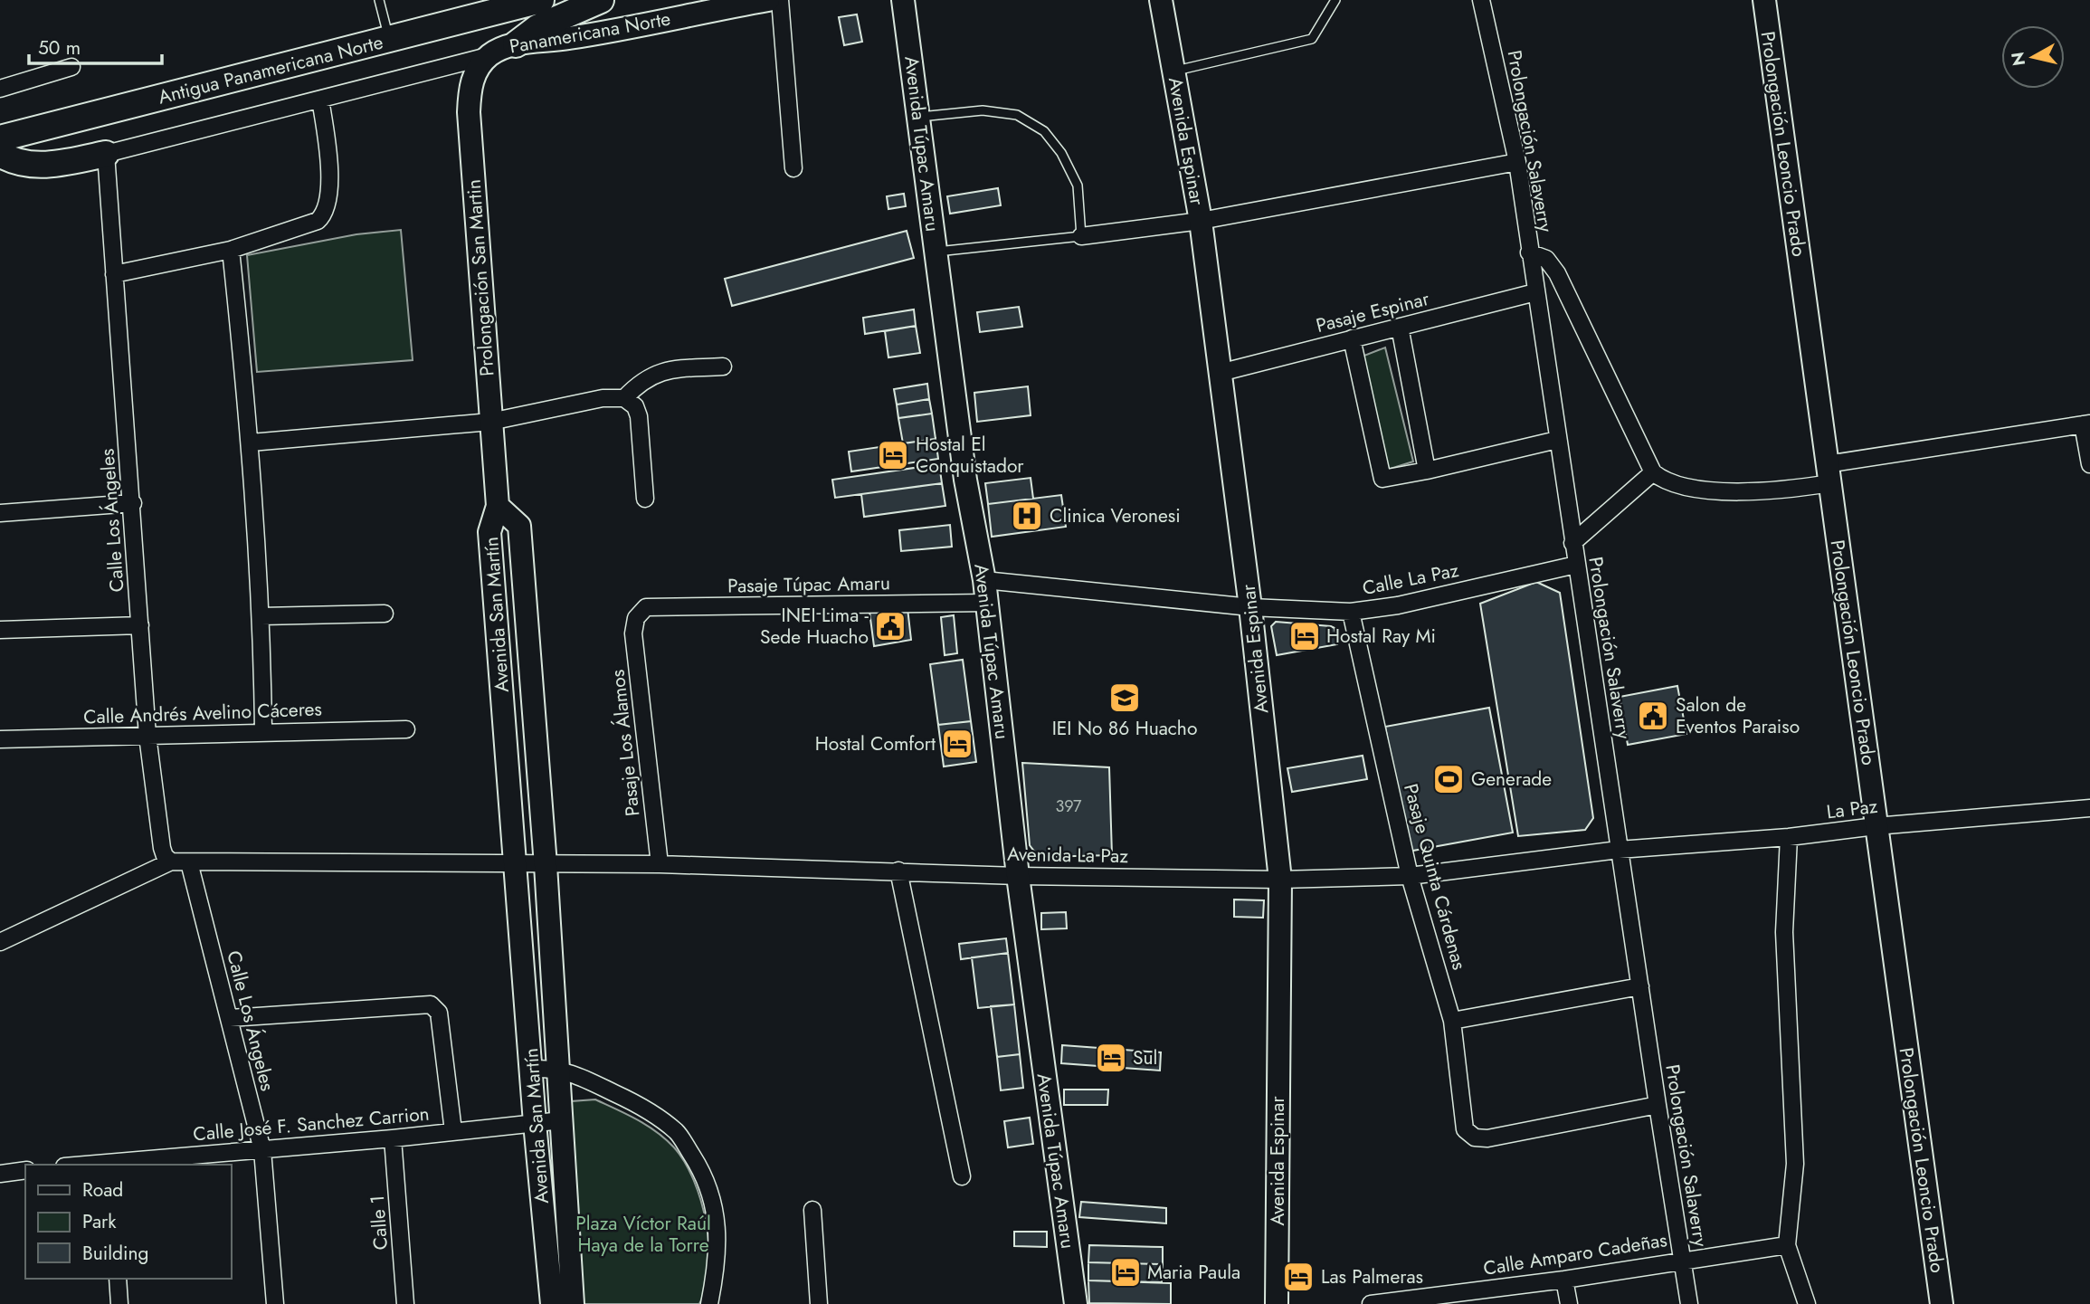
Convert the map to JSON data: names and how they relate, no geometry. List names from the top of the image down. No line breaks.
{"streets":{"main road":["Antigua Panamericana Norte"],"street":["Panamericana Norte","Avenida Espinar","Prolongación Salaverry","Avenida Túpac Amaru","Prolongación Leoncio Prado","Prolongación San Martin","Pasaje Espinar","Calle Los Ángeles","Calle La Paz","Pasaje Túpac Amaru","Avenida San Martín","Calle Andrés Avelino Cáceres","Pasaje Los Álamos","La Paz","Avenida La Paz","Pasaje Quinta Cárdenas","Calle José F. Sanchez Carrion","Calle 1","Calle Amparo Cadeñas"]},"crossings":[["Panamericana Norte","Prolongación San Martin"],["Avenida Espinar","Pasaje Espinar"],["Avenida Espinar","Calle La Paz"],["Avenida Espinar","Pasaje Túpac Amaru"],["Avenida Espinar","Avenida La Paz"],["Prolongación Salaverry","Pasaje Espinar"],["Prolongación Salaverry","Calle La Paz"],["Prolongación Salaverry","La Paz"],["Prolongación Salaverry","Avenida La Paz"],["Prolongación Salaverry","Pasaje Quinta Cárdenas"],["Prolongación Salaverry","Calle Amparo Cadeñas"],["Avenida Túpac Amaru","Pasaje Túpac Amaru"],["Avenida Túpac Amaru","Avenida La Paz"],["Prolongación Leoncio Prado","La Paz"],["Prolongación San Martin","Avenida San Martín"],["Calle Los Ángeles","Calle Andrés Avelino Cáceres"],["Calle Los Ángeles","Calle José F. Sanchez Carrion"],["Calle La Paz","Pasaje Túpac Amaru"],["Calle La Paz","Pasaje Quinta Cárdenas"],["Pasaje Túpac Amaru","Pasaje Los Álamos"],["Avenida San Martín","Avenida La Paz"],["Avenida San Martín","Calle José F. Sanchez Carrion"],["Pasaje Los Álamos","Avenida La Paz"],["La Paz","Avenida La Paz"],["Avenida La Paz","Pasaje Quinta Cárdenas"],["Calle José F. Sanchez Carrion","Calle 1"]],"parks":["Plaza Víctor Raúl Haya de la Torre"],"places":{"hotel":["Hostal El Conquistador","Hostal Ray Mi","Hostal Comfort","Sul","Maria Paula","Las Palmeras"],"hospital":["Clinica Veronesi"],"public building":["INEI Lima - Sede Huacho","Salon de Eventos Paraiso"],"school or university":["IEI No 86 Huacho"],"sports":["Generade"]},"house_numbers":["397"],"legend":["Road","Park","Building"],"scale_bar":"50 m","north":"left"}
